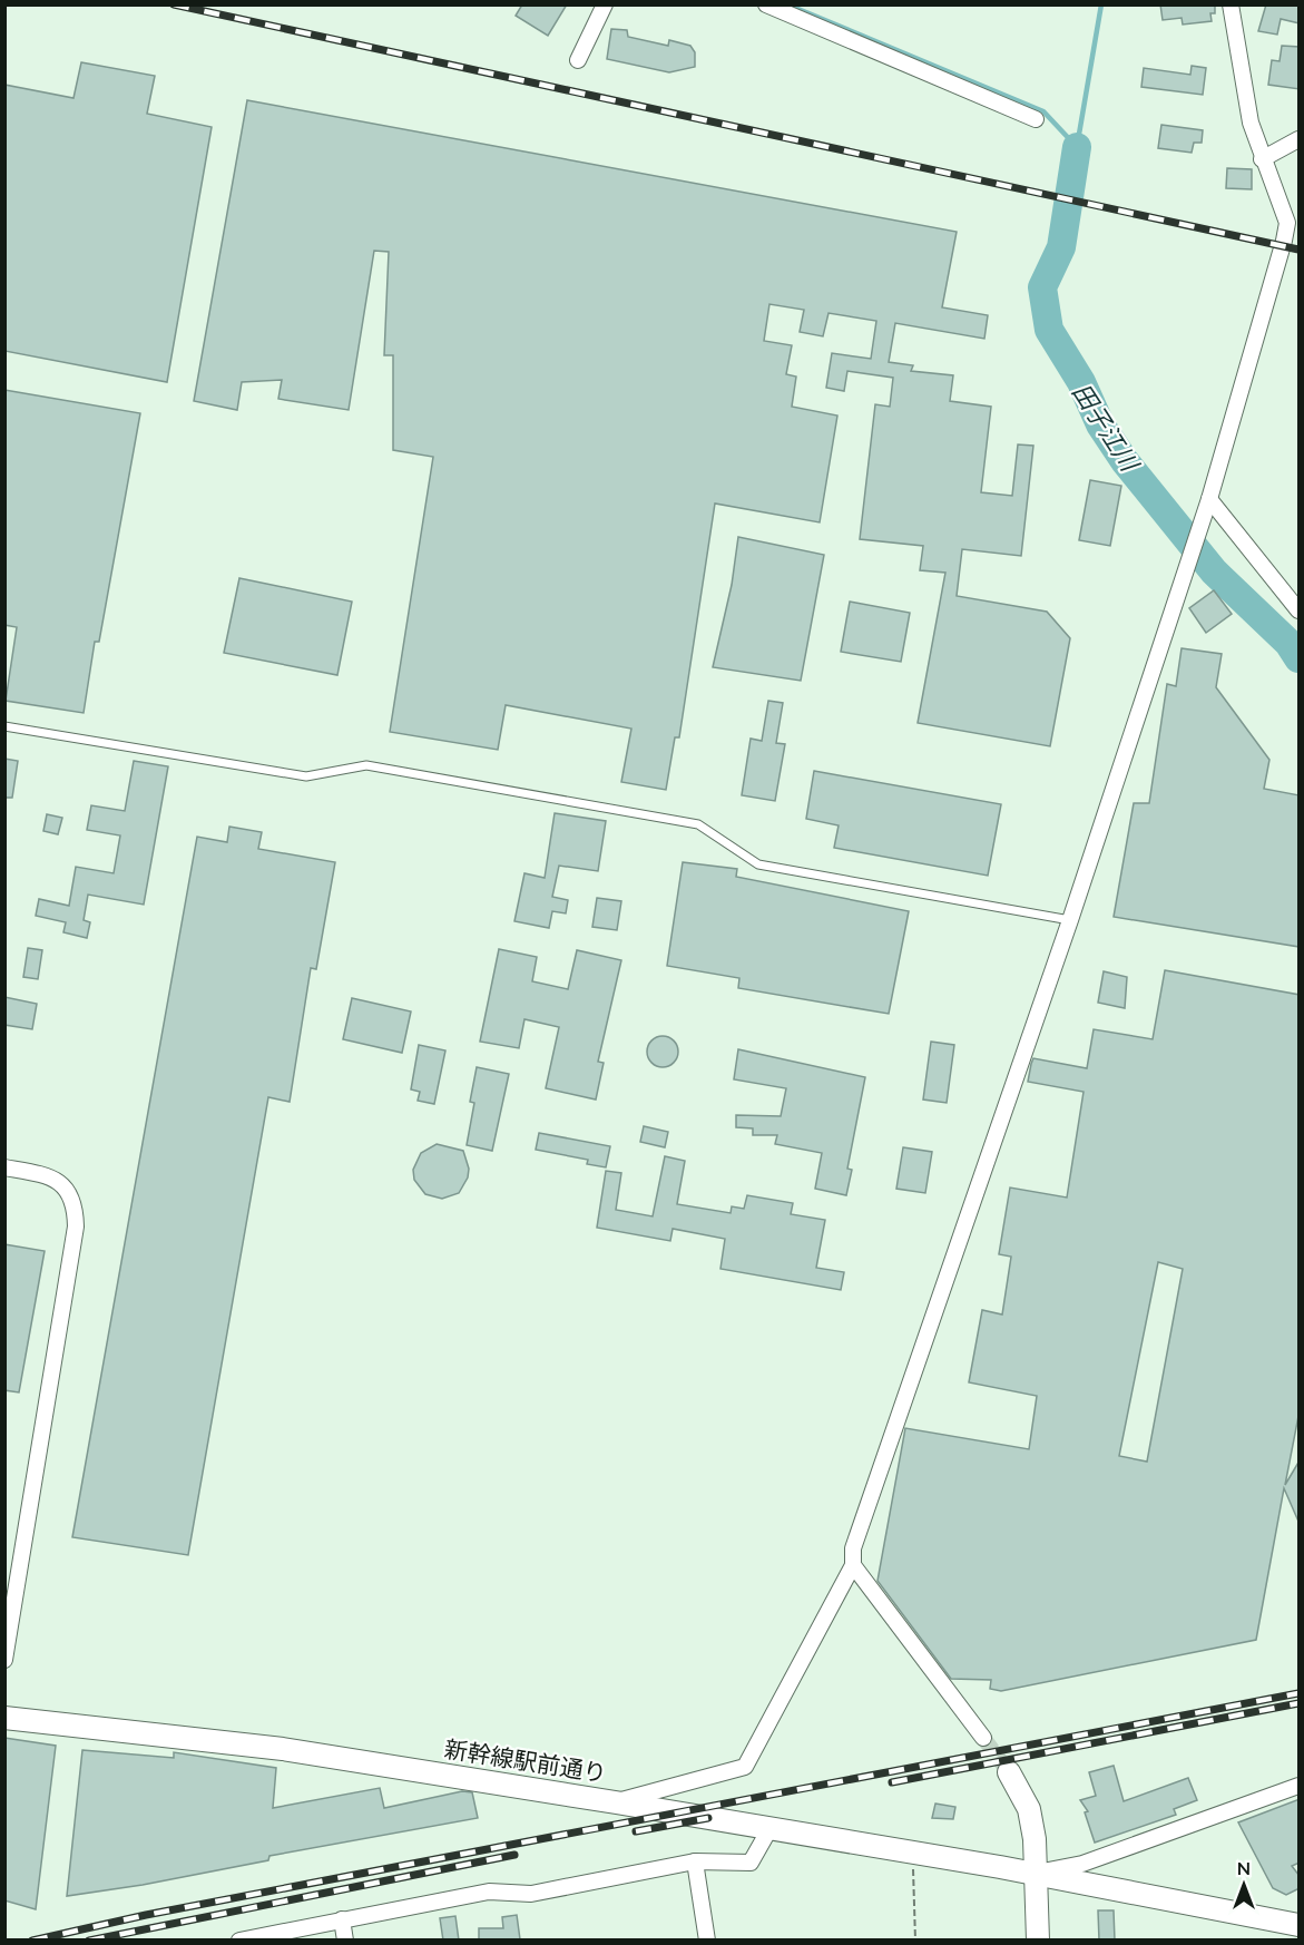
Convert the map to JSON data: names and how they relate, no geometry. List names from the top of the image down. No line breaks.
{"streets":{"street":["新幹線駅前通り"]},"water":["田子江川"],"north":"top"}
